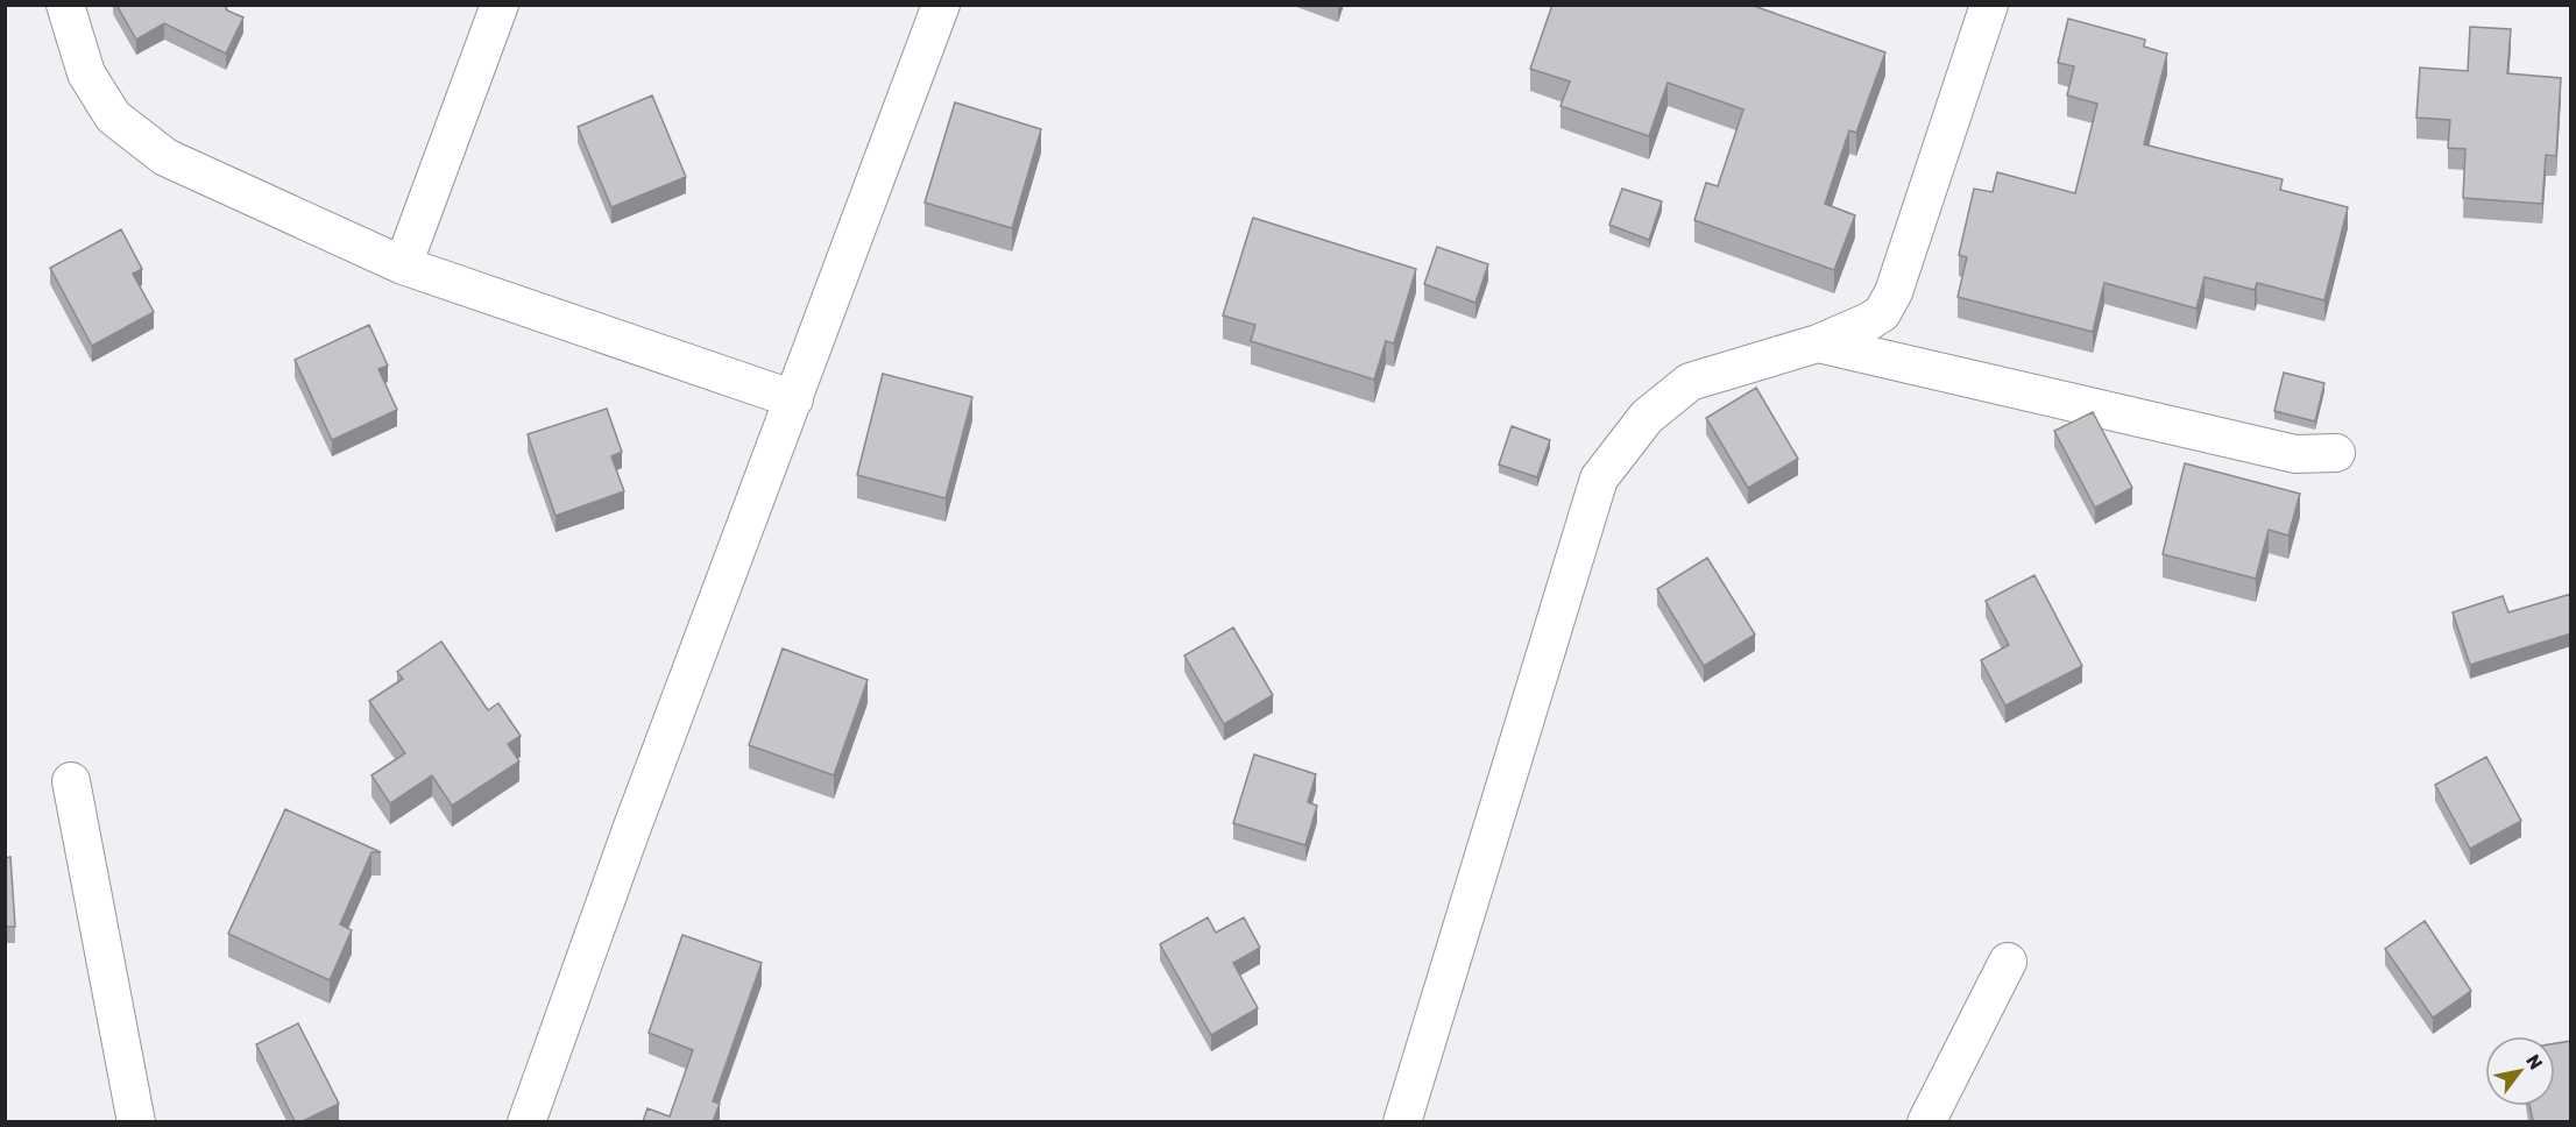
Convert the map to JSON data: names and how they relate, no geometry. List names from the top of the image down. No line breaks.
{"north":"top right"}
